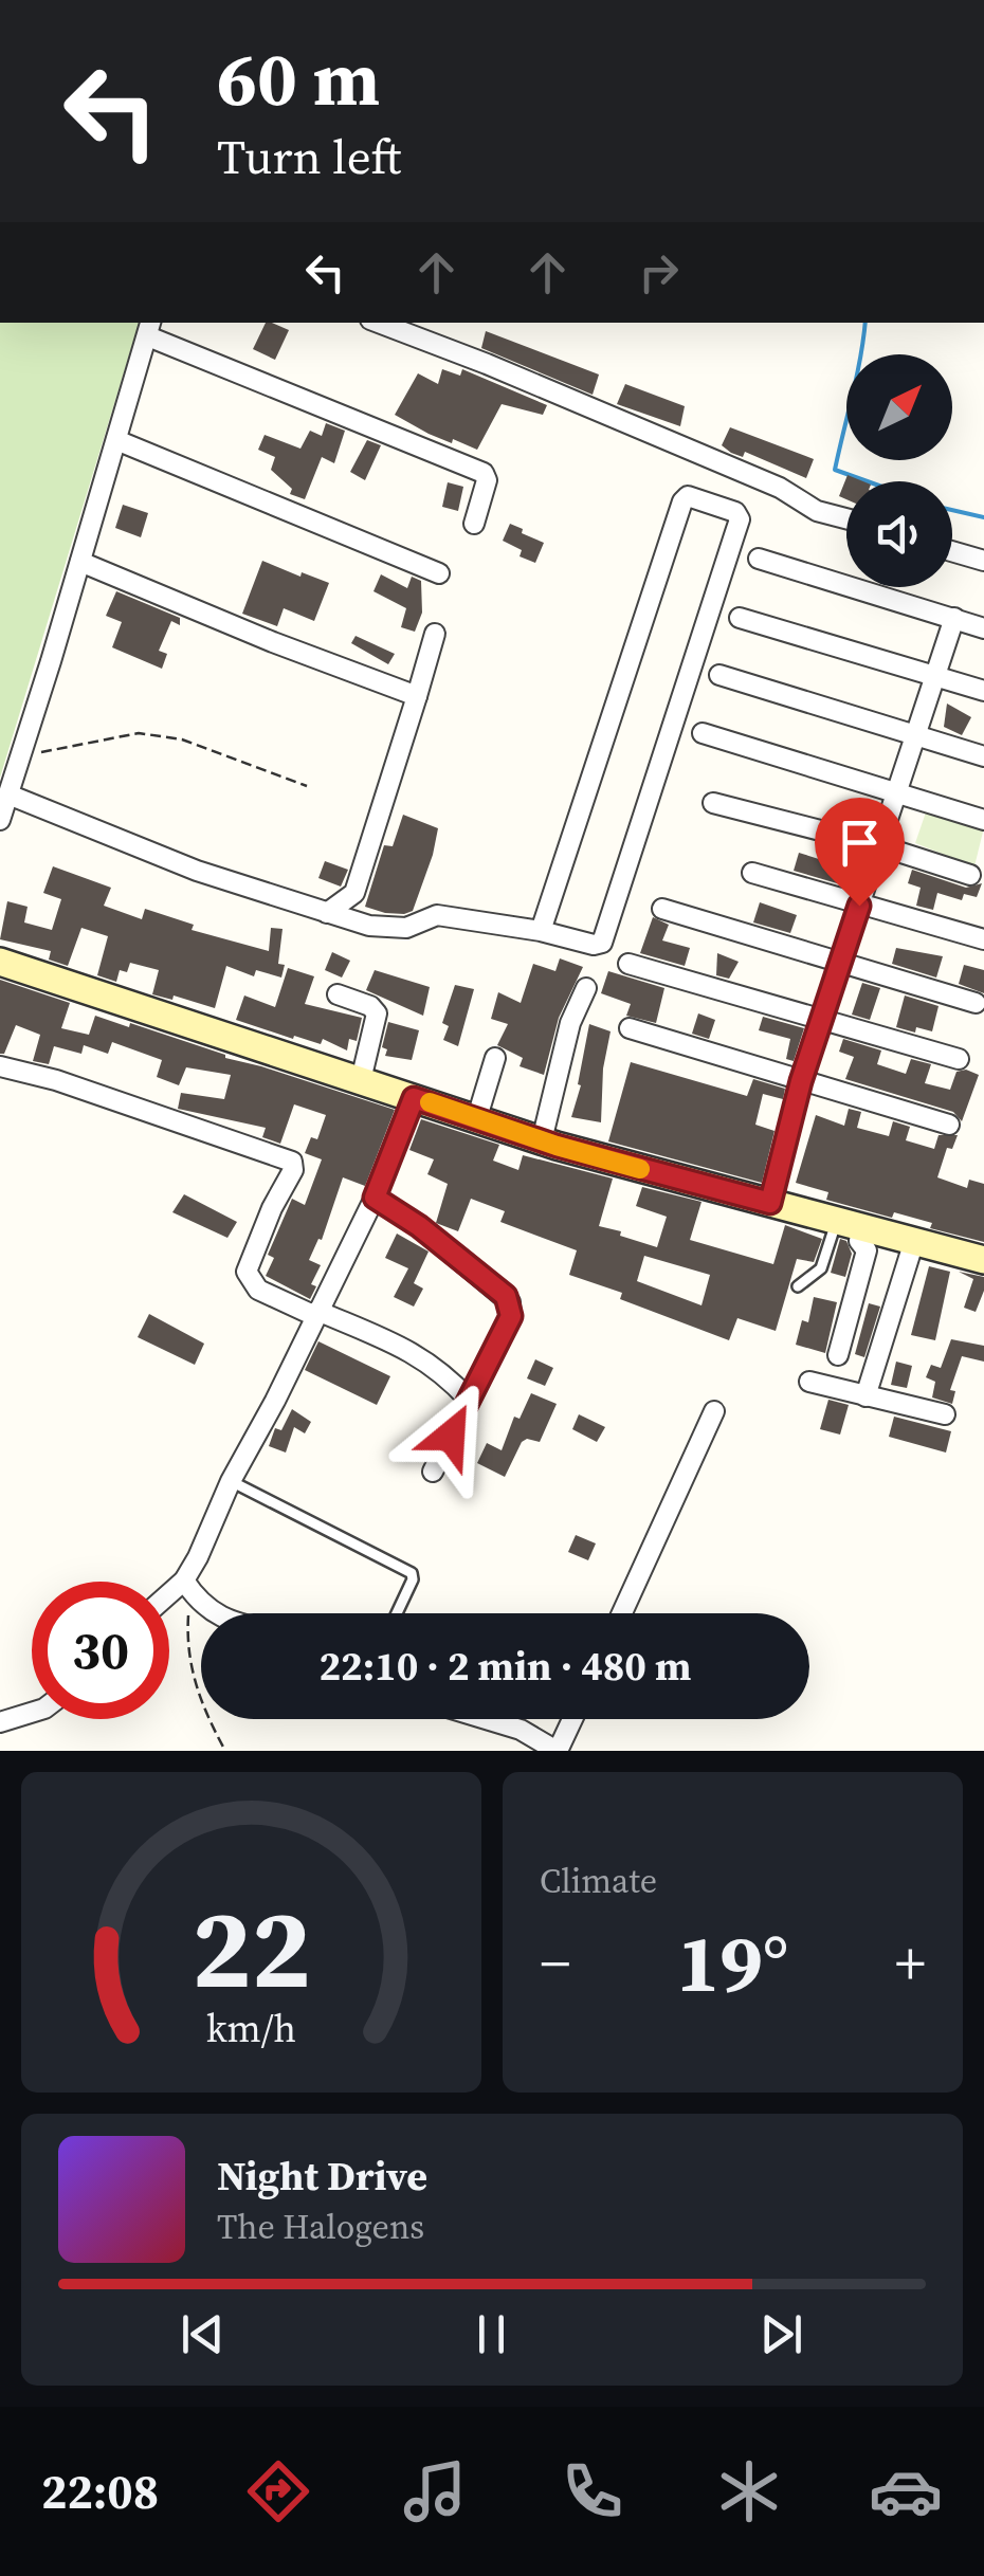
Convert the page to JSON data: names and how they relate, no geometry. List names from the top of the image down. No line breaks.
{"north":"top right","page":{"turn":["60 m","Turn left"],"limit":"30","trip":"22:10 · 2 min · 480 m","tile":"Climate","heat":["−","19°","+"],"song":["Night Drive","The Halogens"],"tabs":"22:08","gauge":["22","km/h"]}}
